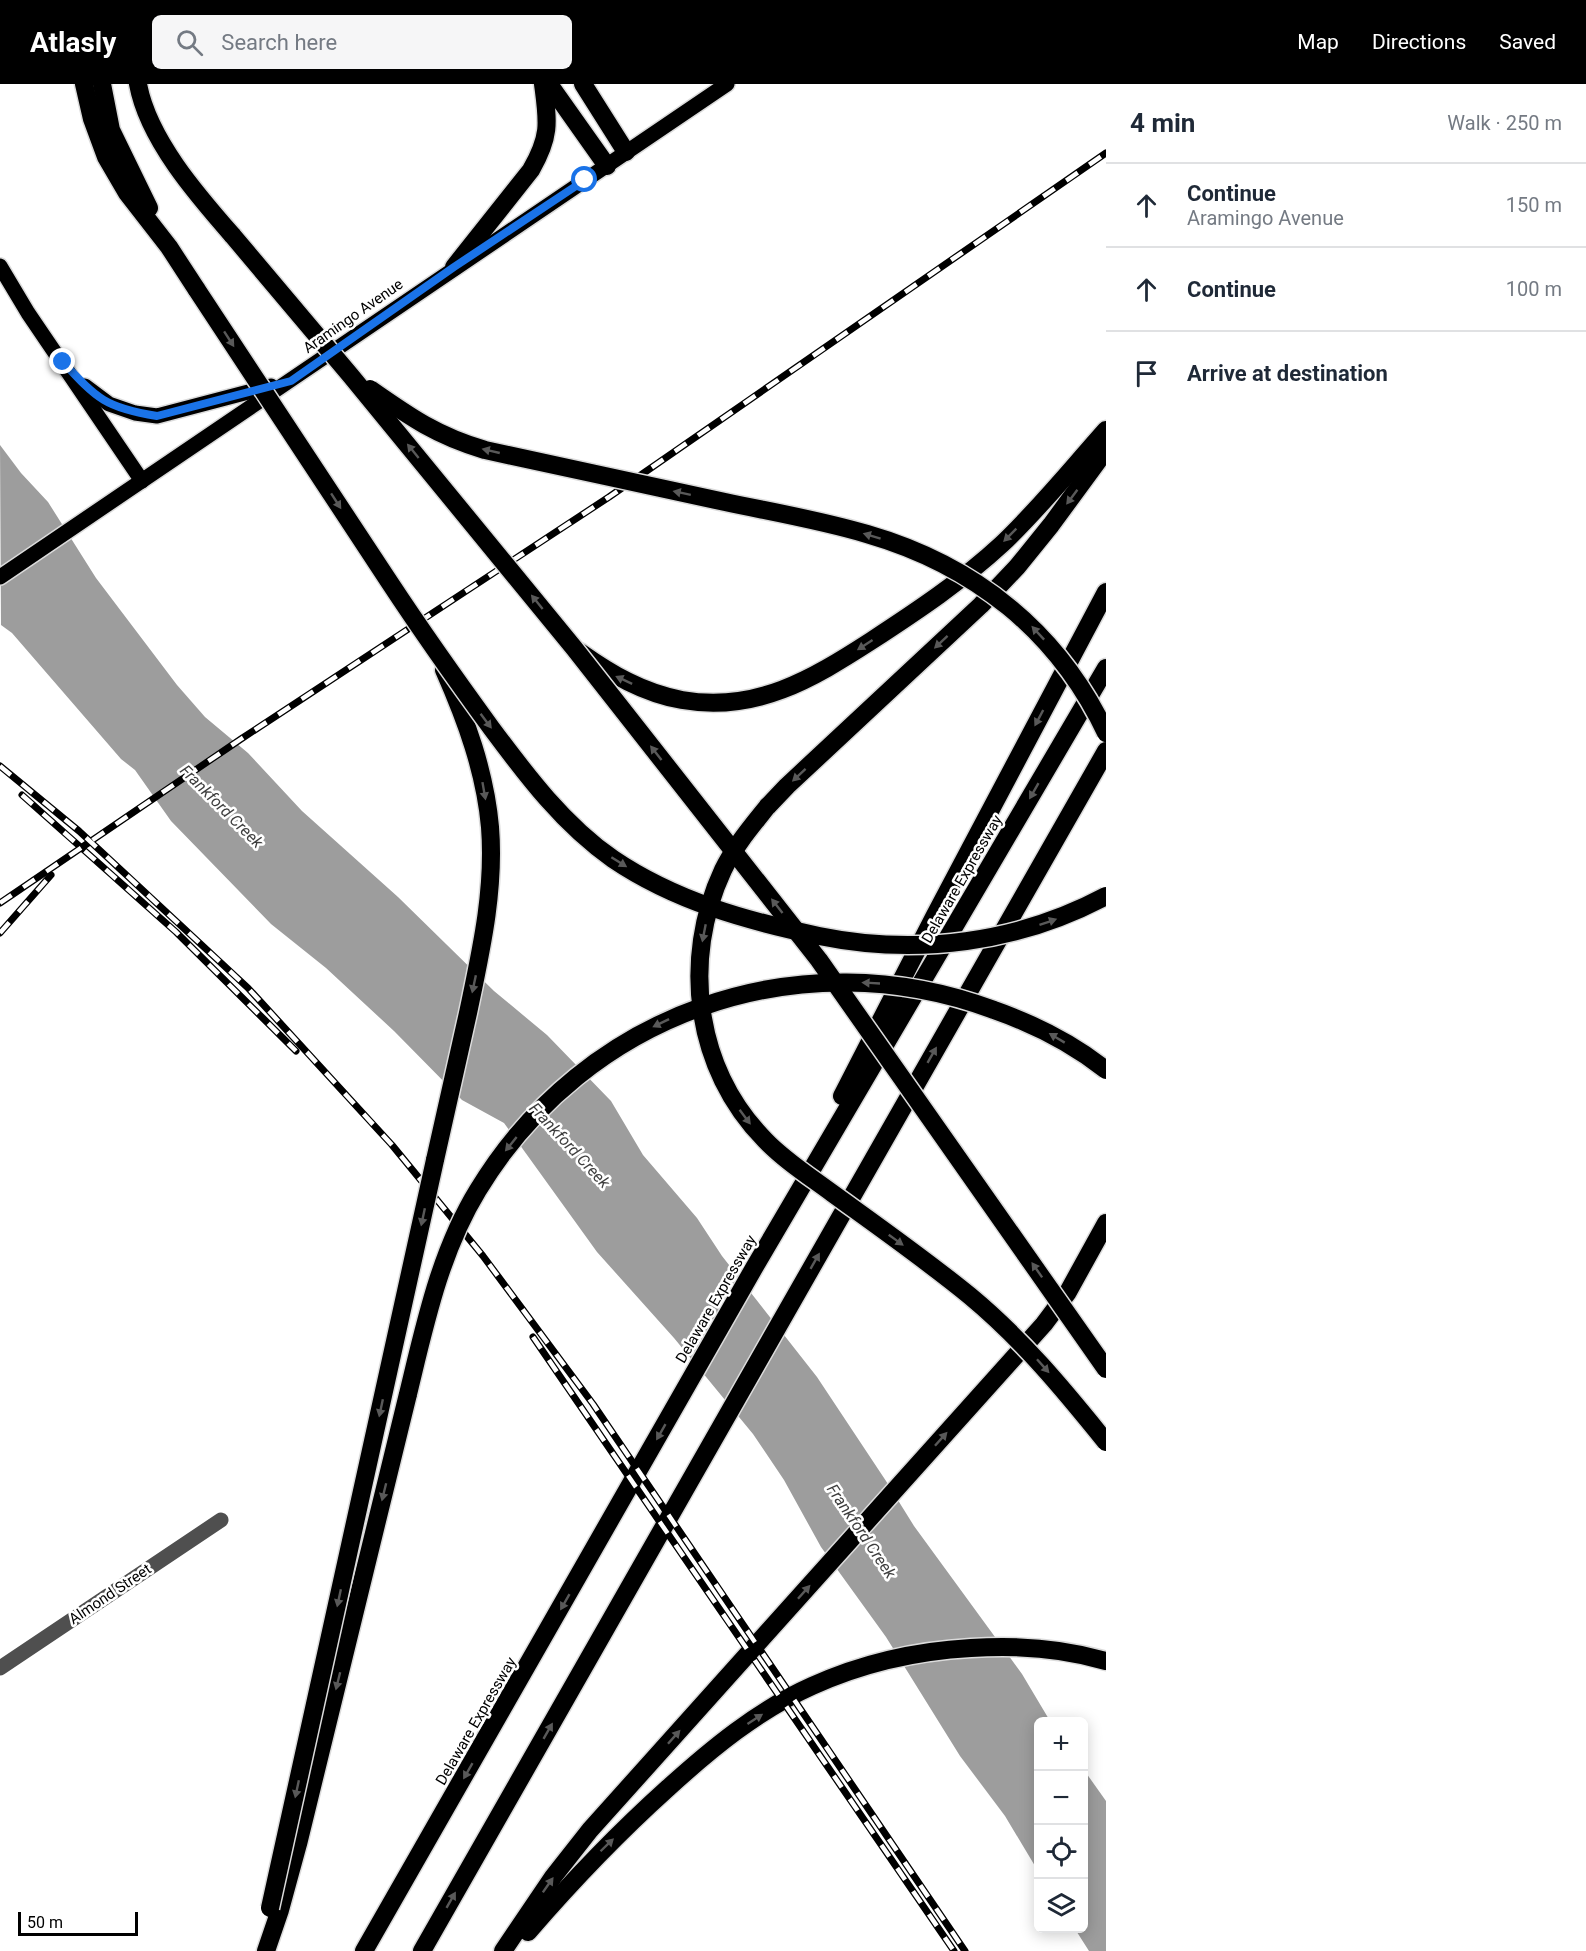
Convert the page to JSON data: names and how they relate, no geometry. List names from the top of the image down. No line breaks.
{"streets":{"highway":["Delaware Expressway"],"main road":["Aramingo Avenue"],"street":["Almond Street"]},"water":["Frankford Creek"],"scale_bar":"50 m","page":{"header":"Atlasly","search":"Search here","nav":["Map","Directions","Saved"],"heading":["4 min","Walk · 250 m"],"list":[["Continue","Aramingo Avenue","150 m"],["Continue","100 m"],"Arrive at destination"],"map_buttons":["+","−"],"scale":"50 m"}}
